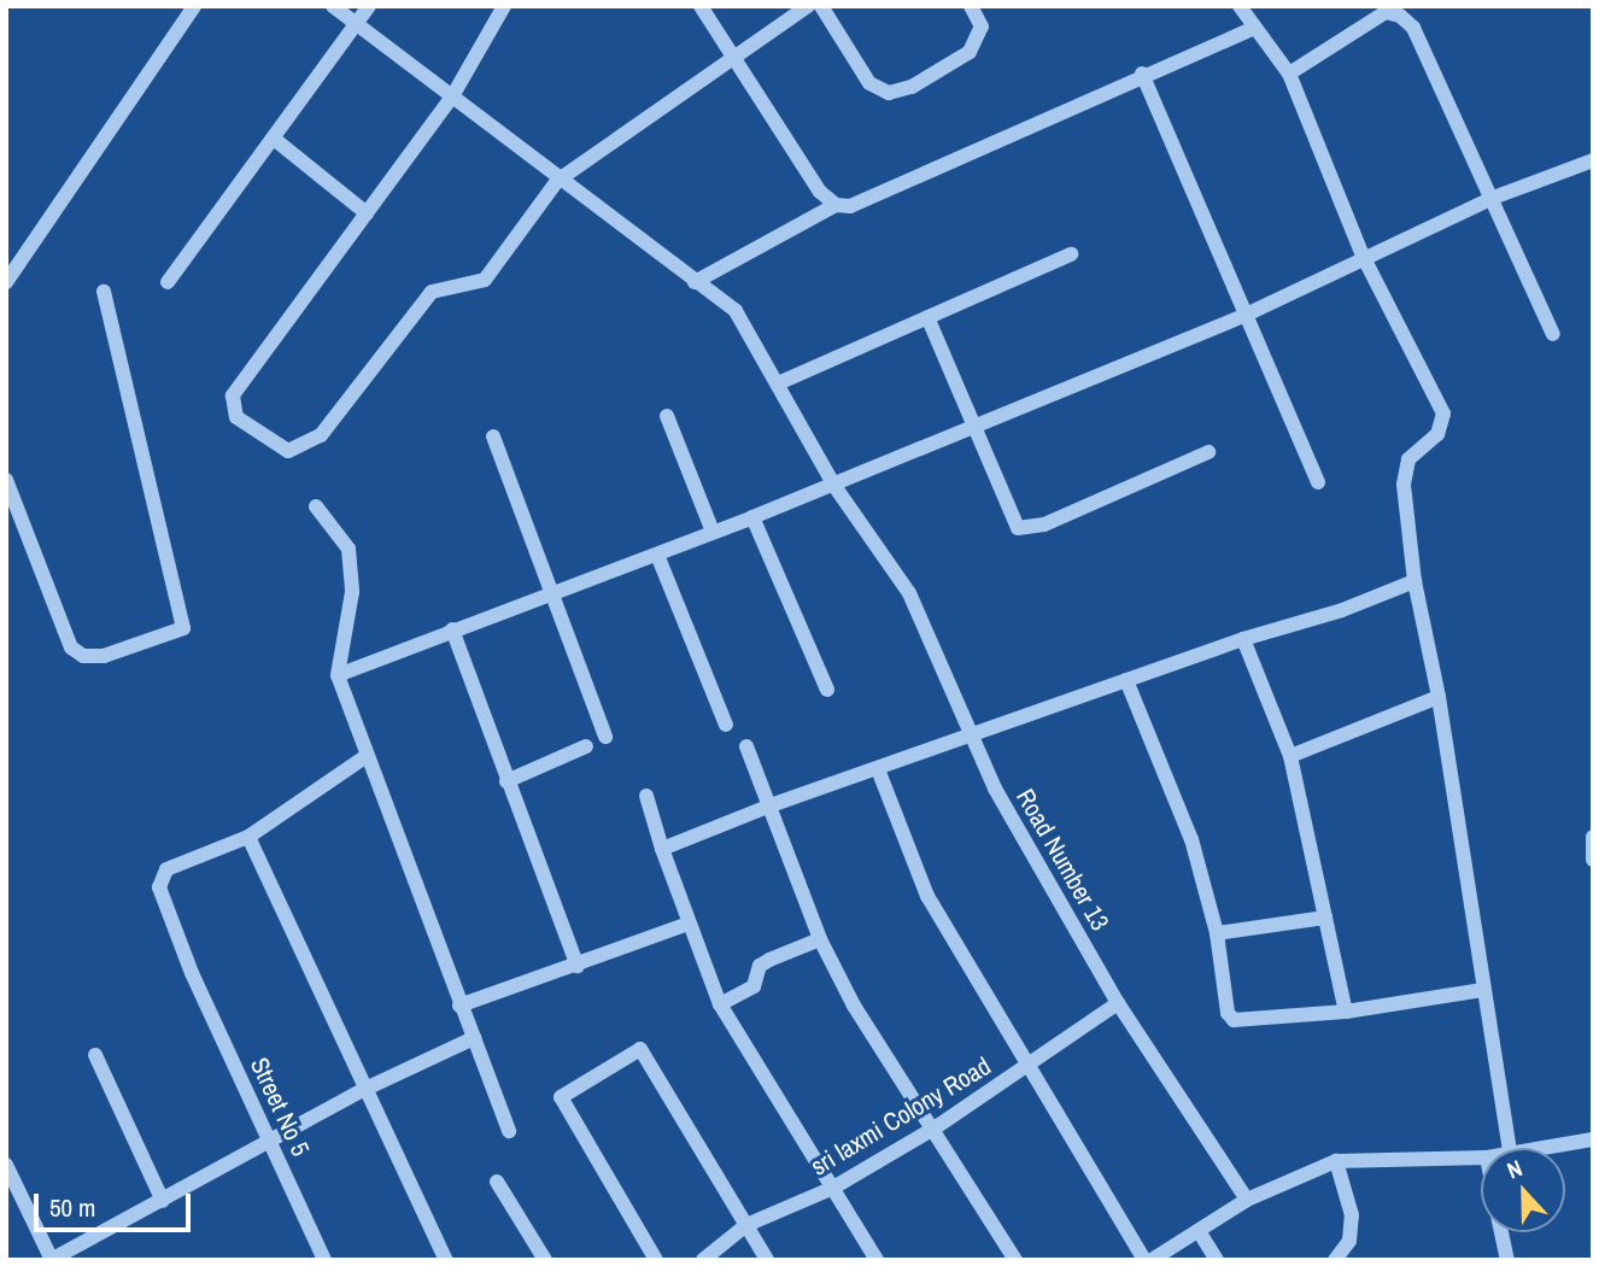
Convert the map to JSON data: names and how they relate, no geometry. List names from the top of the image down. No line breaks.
{"streets":{"street":["Road Number 13","Street No 5","sri laxmi Colony Road"]},"crossings":[["Road Number 13","sri laxmi Colony Road"]],"scale_bar":"50 m","north":"top"}
